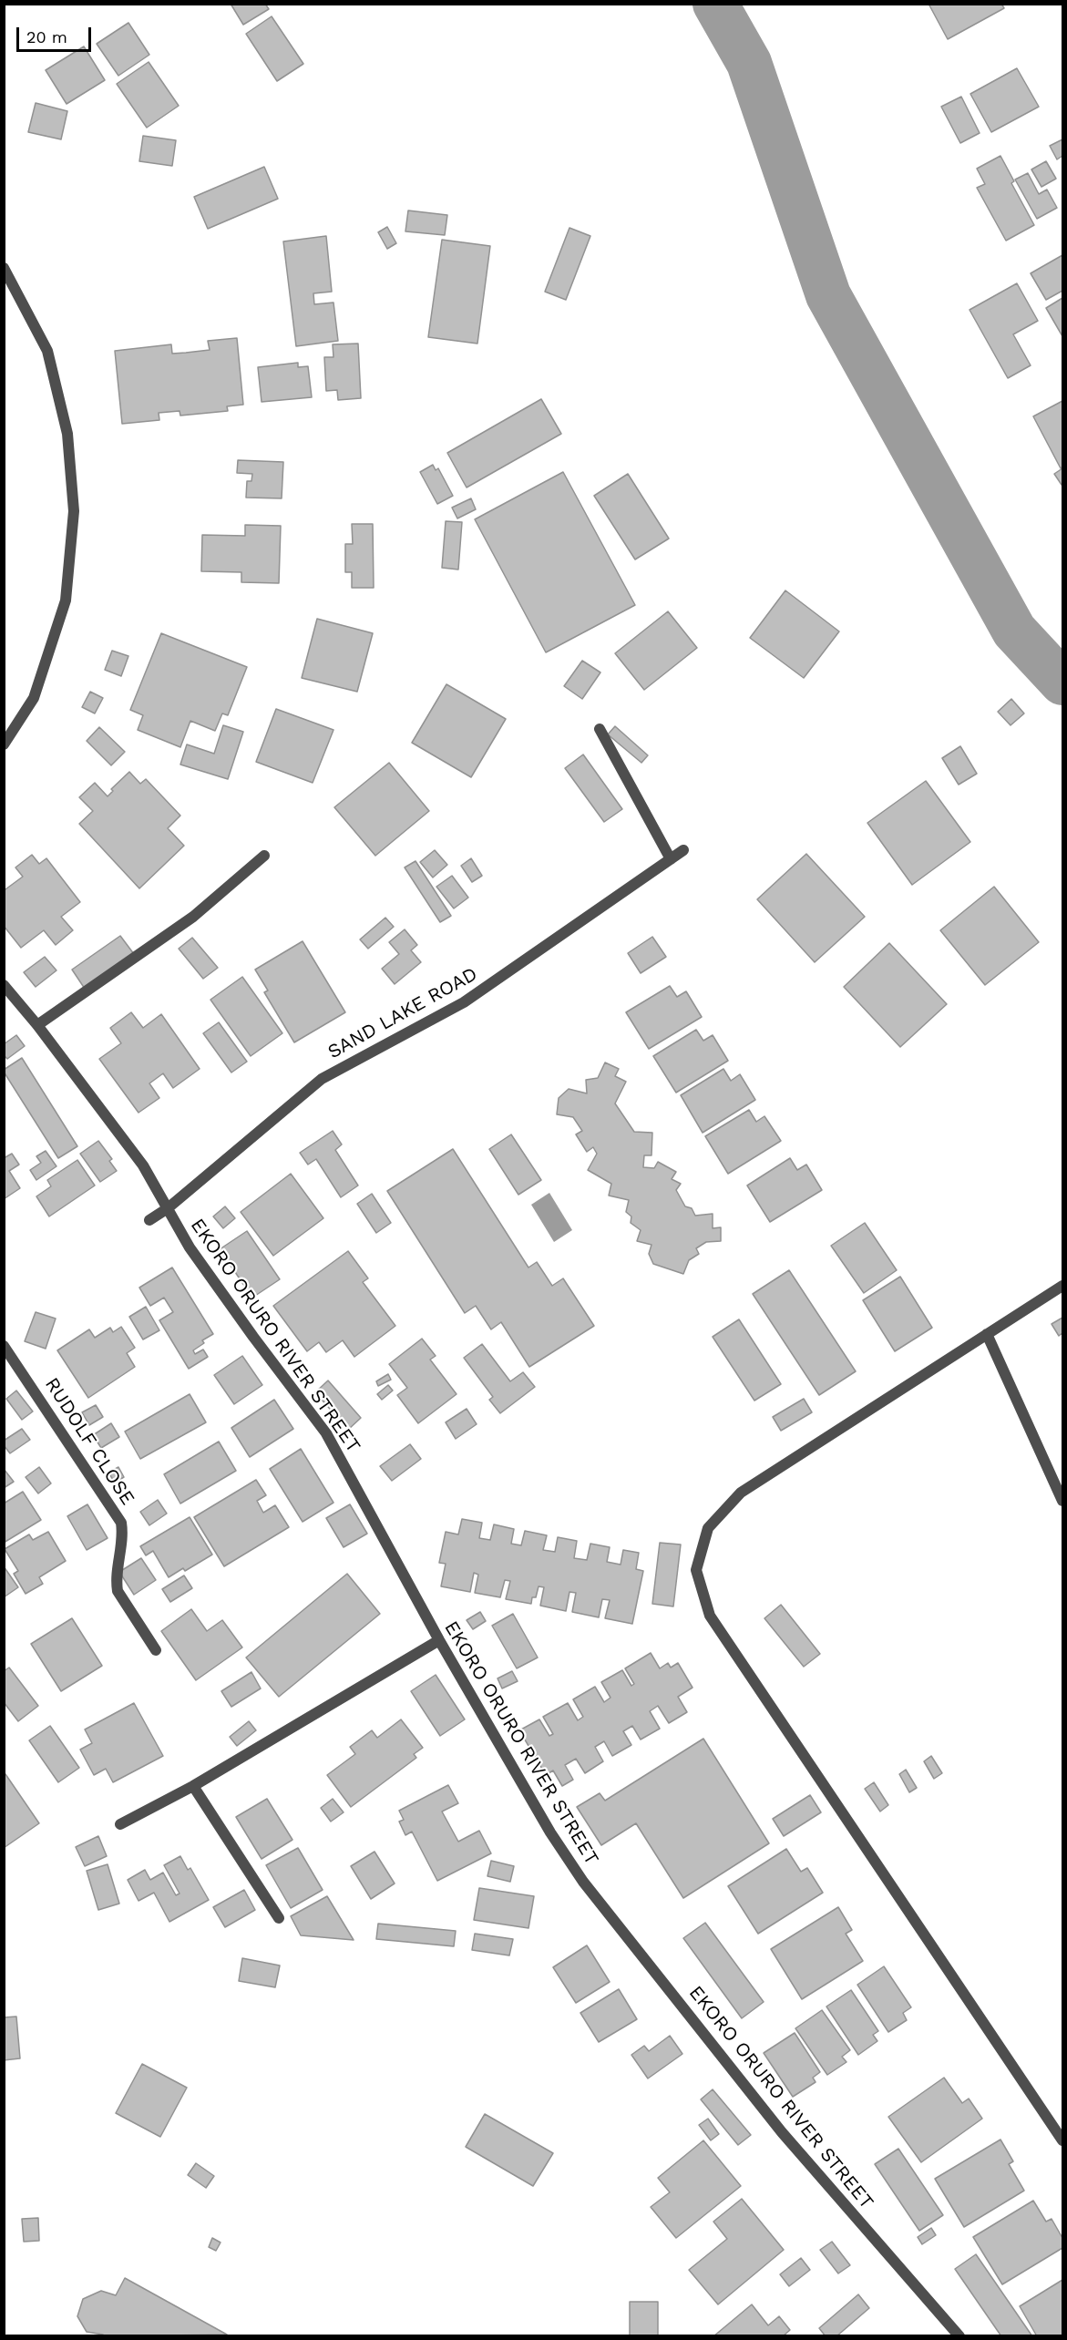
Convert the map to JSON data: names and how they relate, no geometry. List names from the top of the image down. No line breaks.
{"streets":{"street":["SAND LAKE ROAD","EKORO ORURO RIVER STREET","RUDOLF CLOSE"]},"crossings":[["SAND LAKE ROAD","EKORO ORURO RIVER STREET"]],"scale_bar":"20 m"}
